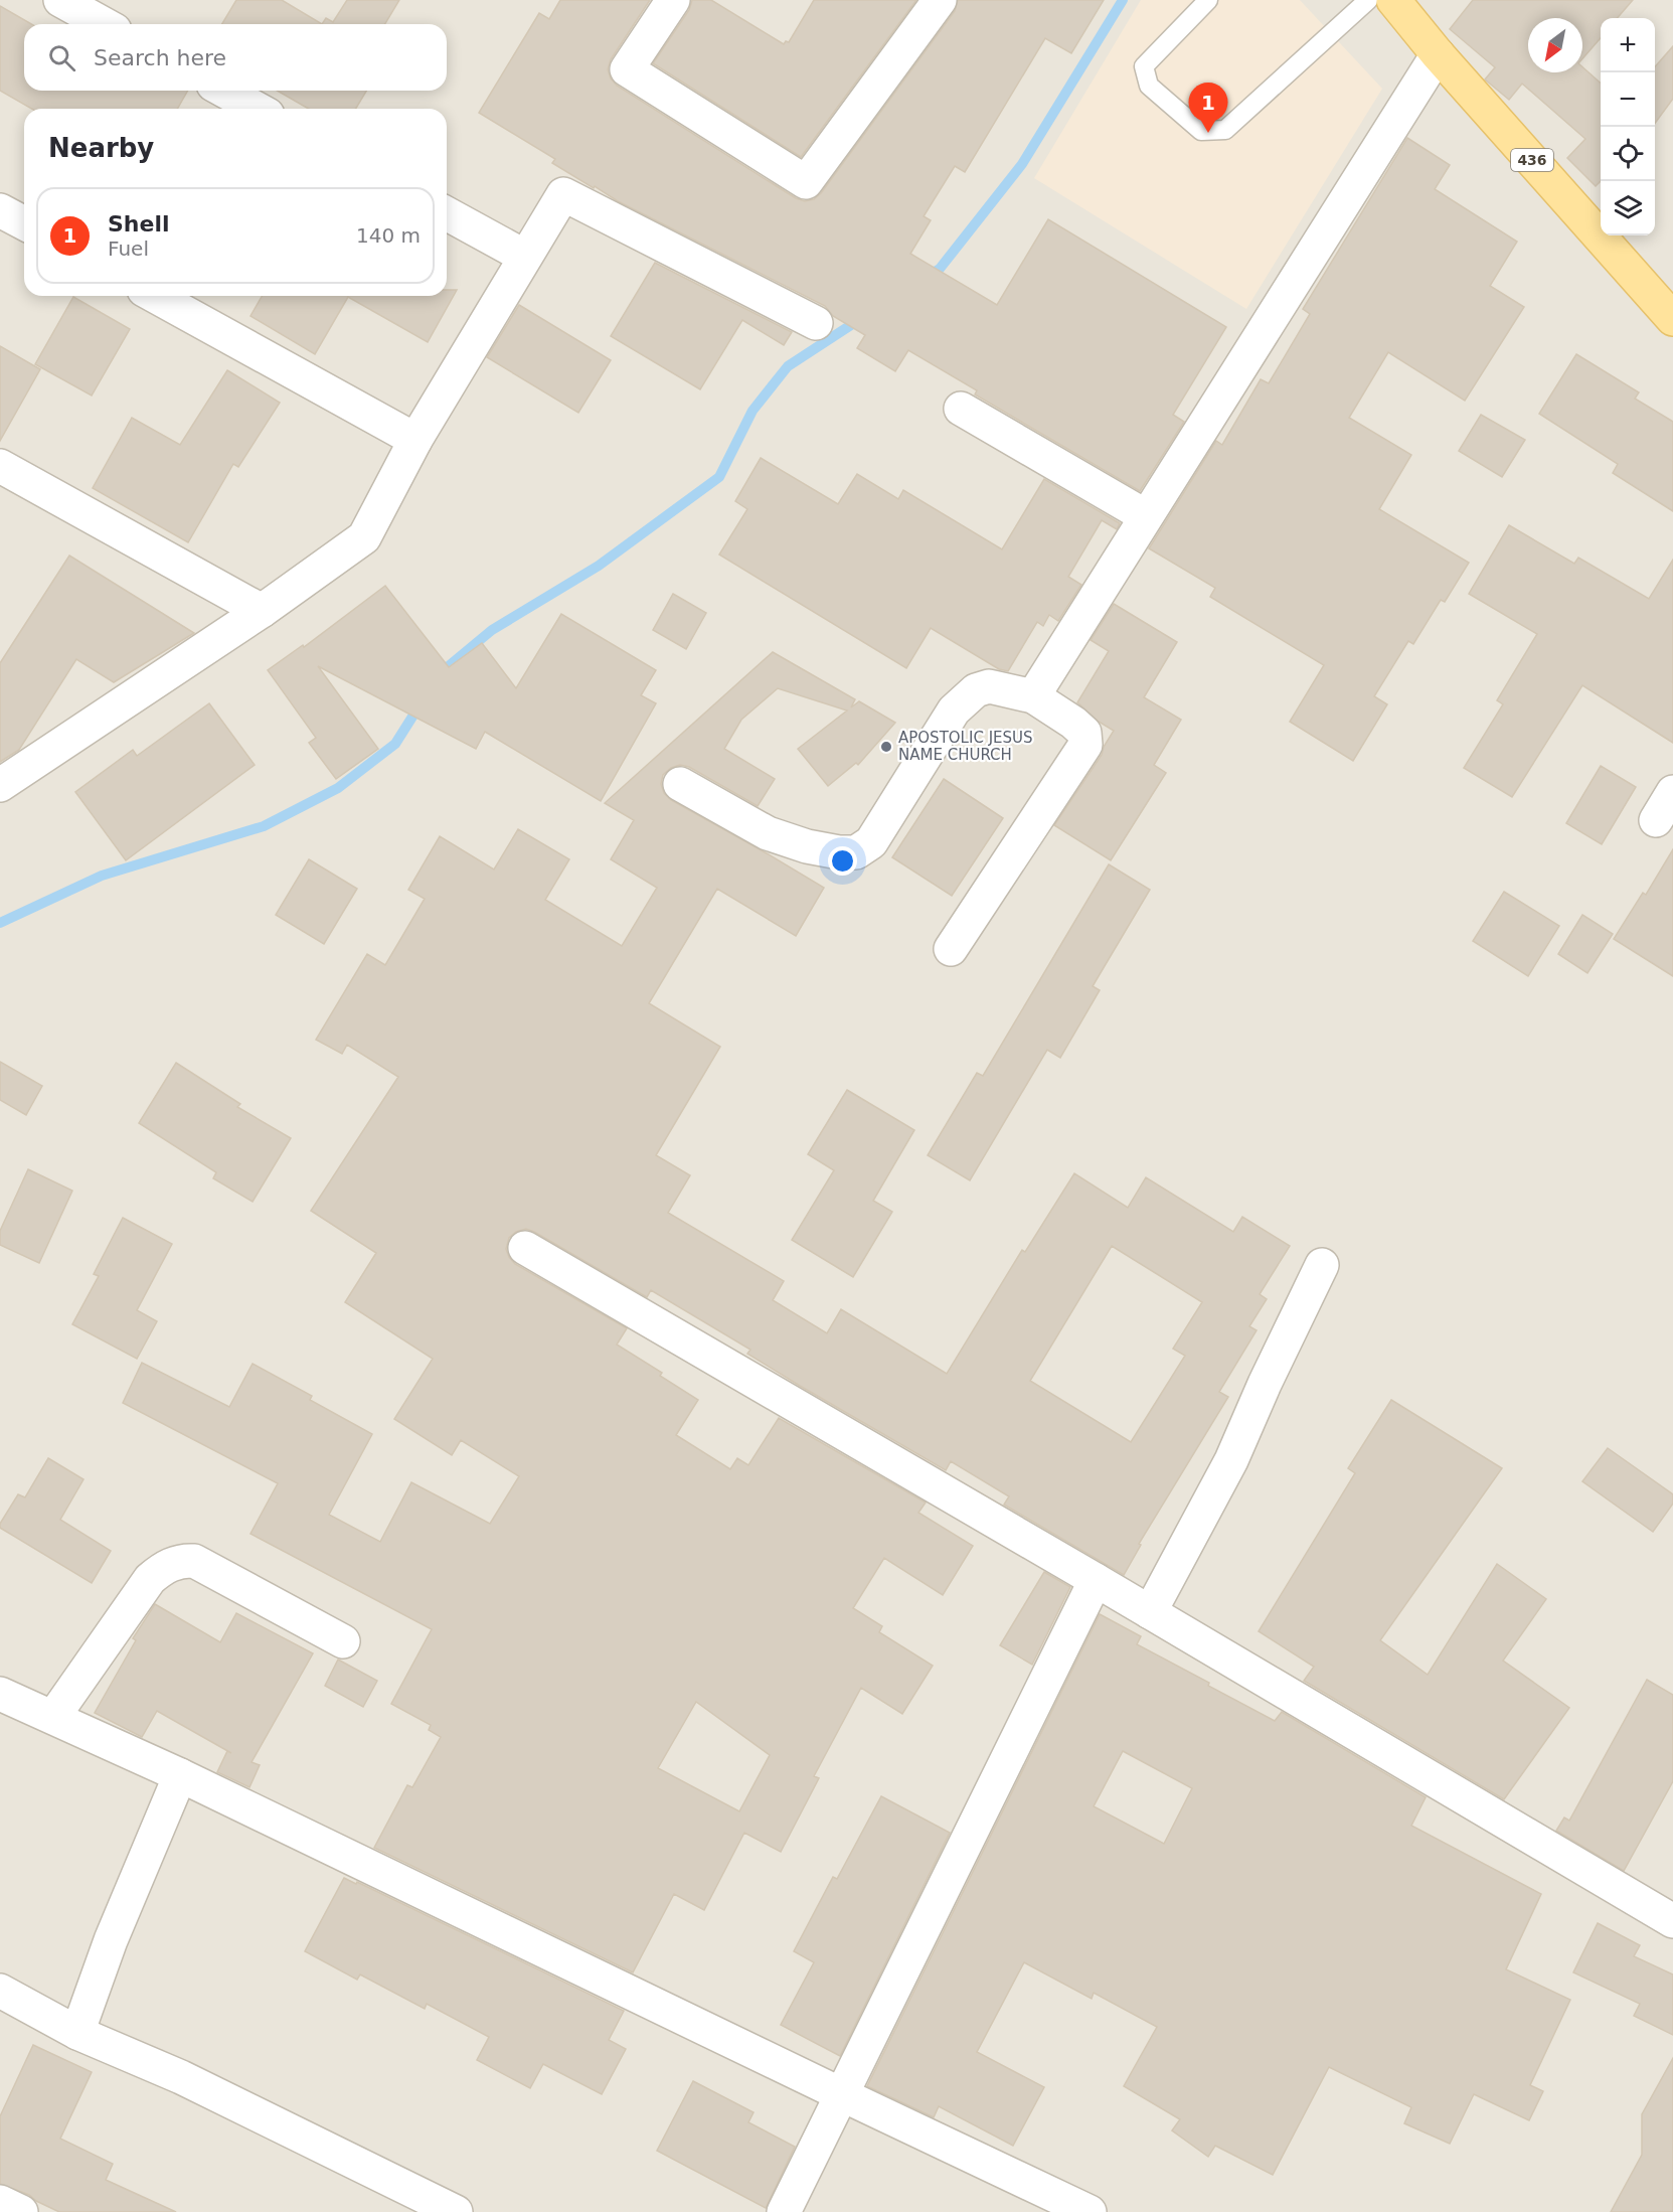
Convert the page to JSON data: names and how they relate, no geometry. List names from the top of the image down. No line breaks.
{"streets":{"main road":["436"]},"places":["APOSTOLIC JESUS NAME CHURCH"],"north":"bottom left","page":{"map_buttons":["+","−"],"search":"Search here","pins":"1","heading":"Nearby","list":[{"mark":"1","name":"Shell","note":"Fuel","value":"140 m"}]}}
